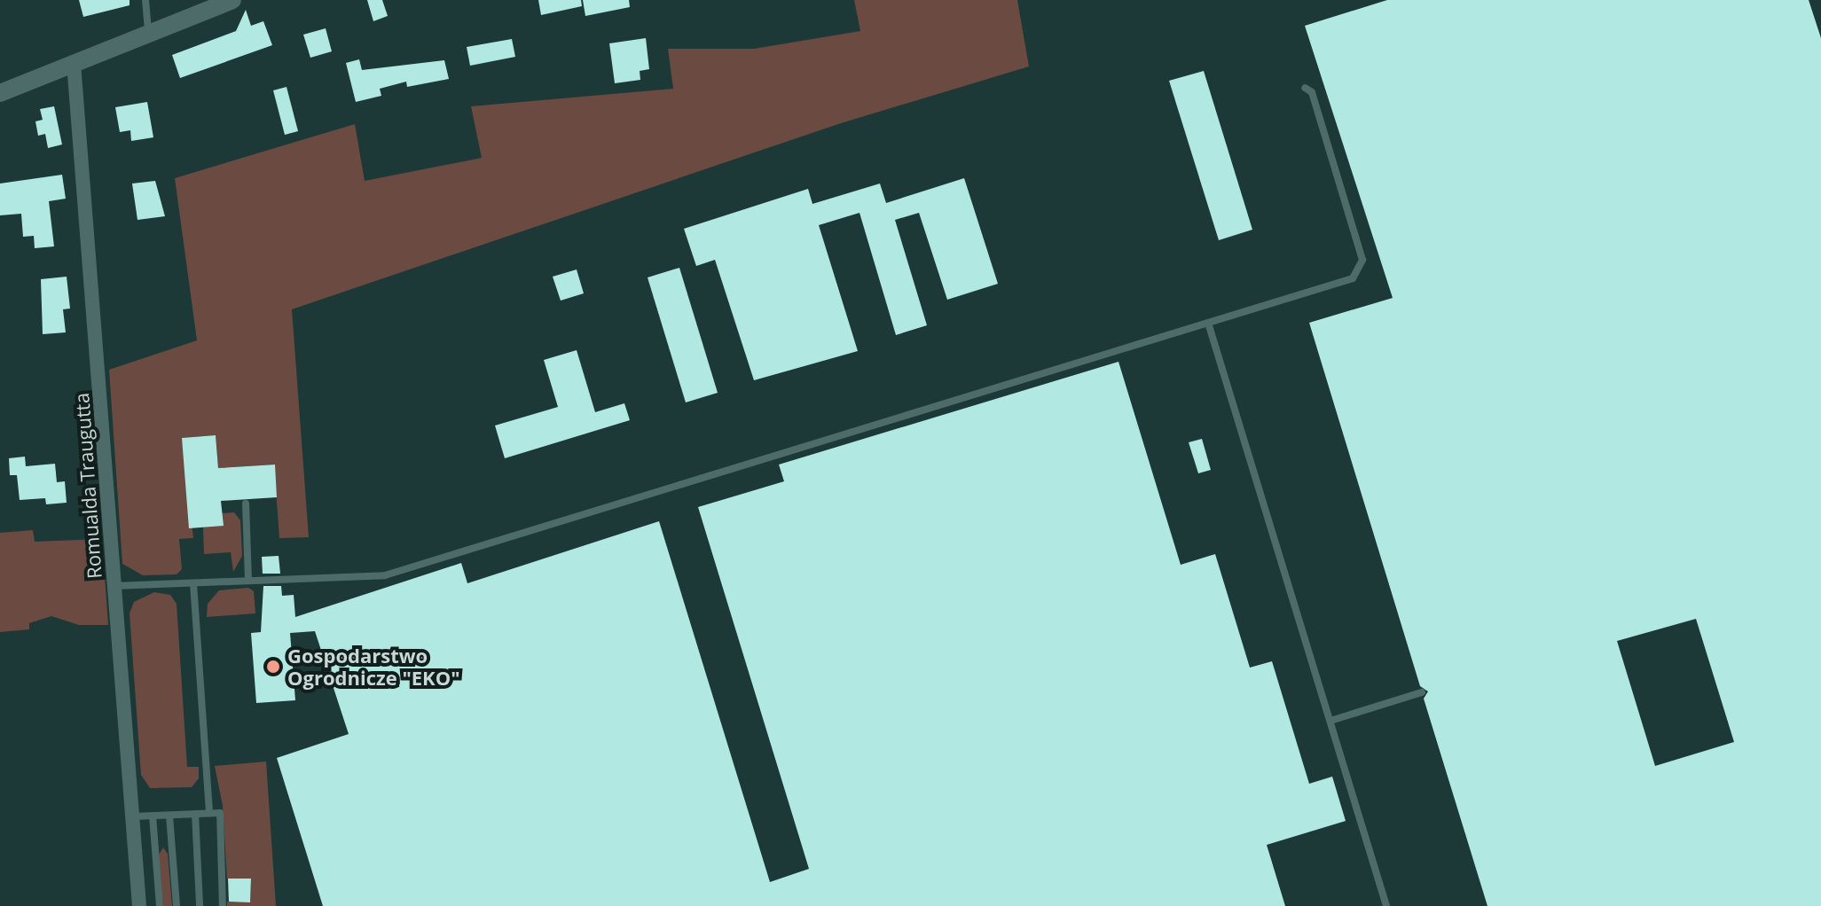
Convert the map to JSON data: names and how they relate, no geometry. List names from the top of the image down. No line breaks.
{"streets":{"street":["Romualda Traugutta"]},"places":["Gospodarstwo Ogrodnicze \"EKO\""]}
